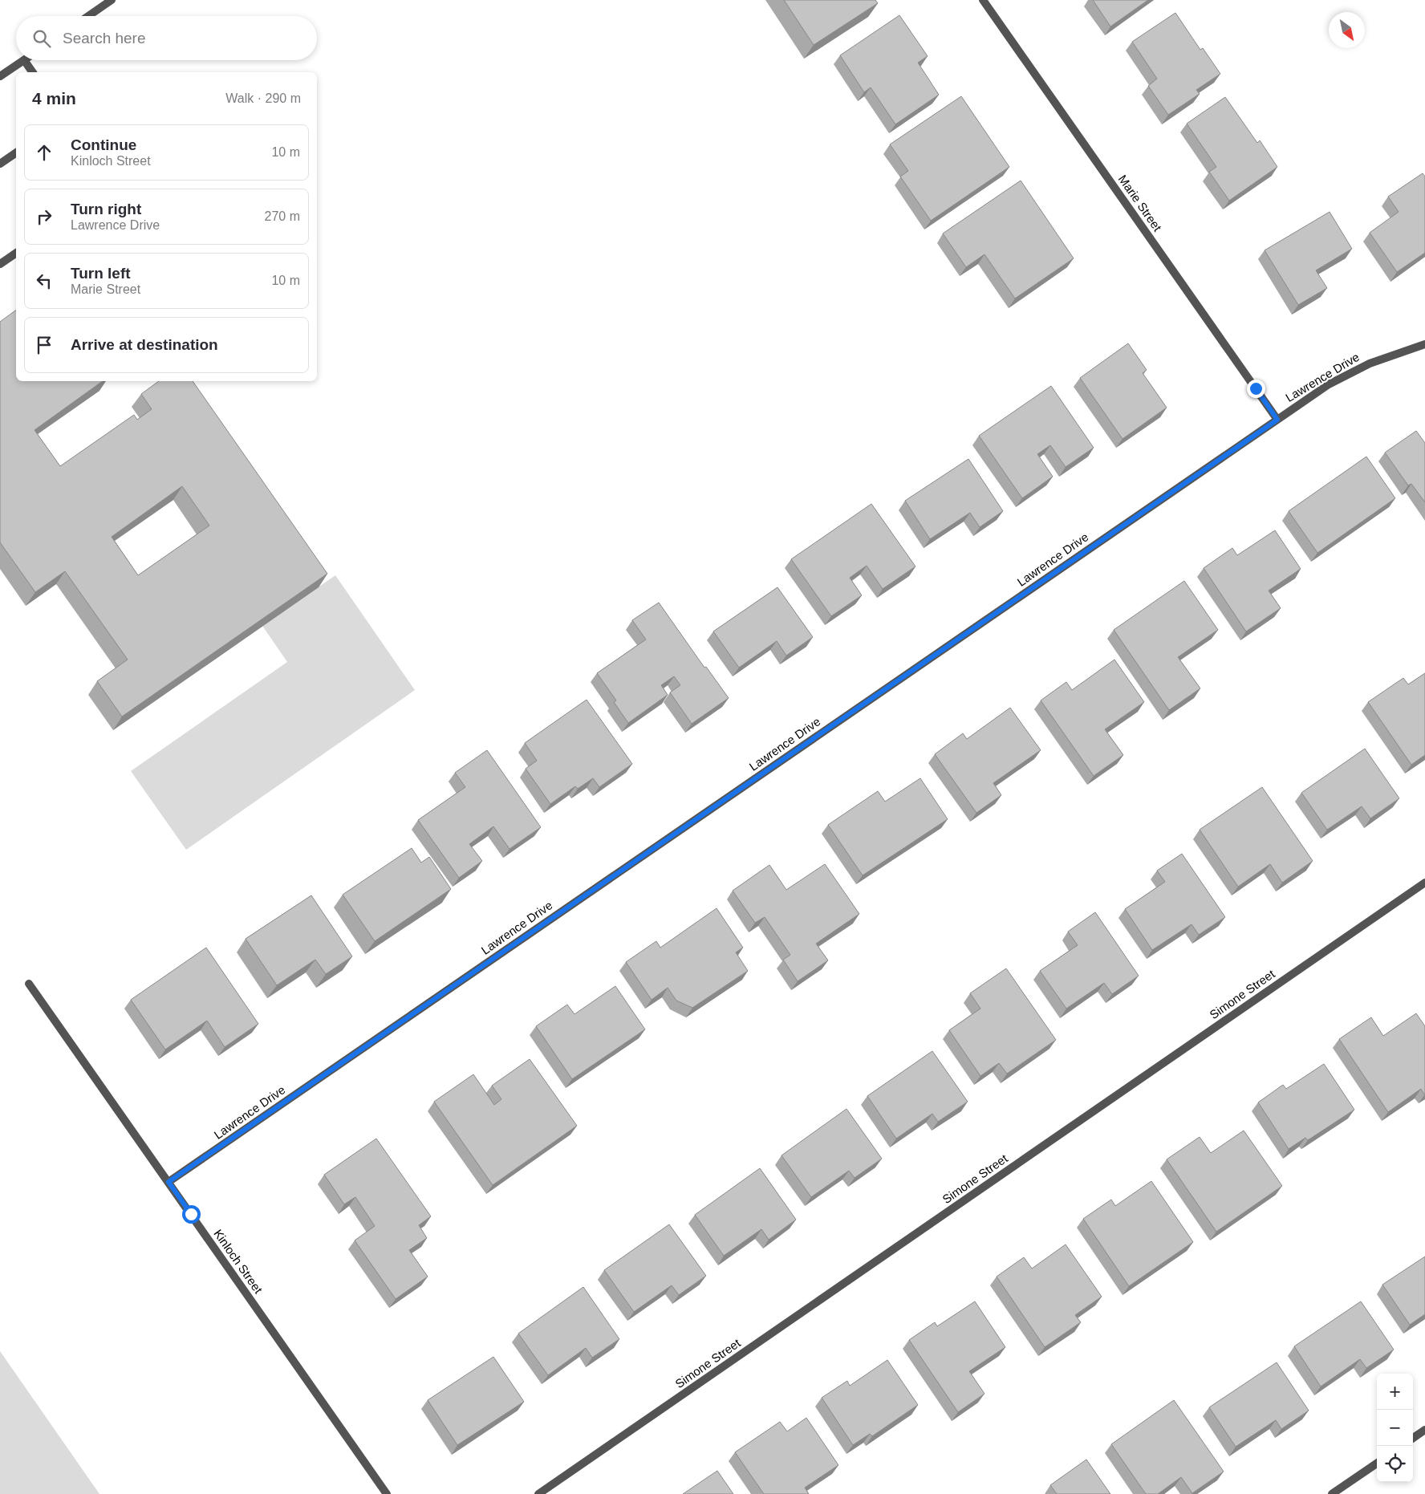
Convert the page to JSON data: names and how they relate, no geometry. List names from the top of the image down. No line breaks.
{"streets":{"street":["Marie Street","Lawrence Drive","Simone Street","Kinloch Street"]},"crossings":[["Marie Street","Lawrence Drive"],["Lawrence Drive","Kinloch Street"]],"north":"bottom right","page":{"search":"Search here","heading":["4 min","Walk · 290 m"],"list":[["Continue","Kinloch Street","10 m"],["Turn right","Lawrence Drive","270 m"],["Turn left","Marie Street","10 m"],"Arrive at destination"],"map_buttons":["+","−"]}}
